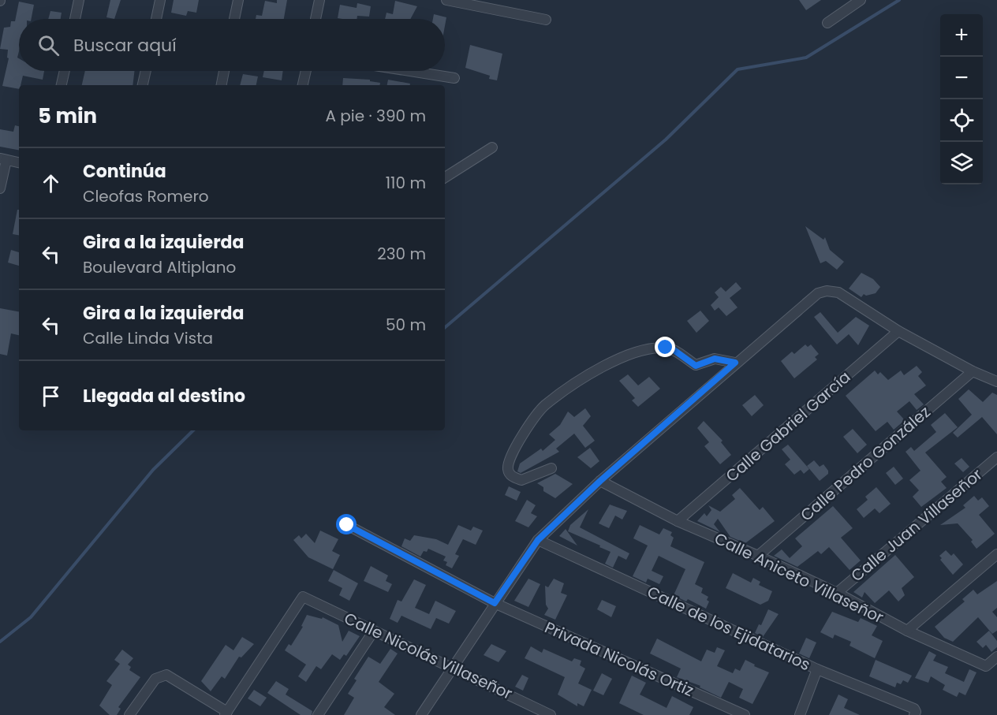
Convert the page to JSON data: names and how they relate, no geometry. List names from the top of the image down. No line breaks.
{"streets":{"street":["Calle Gabriel García","Calle Pedro González","Calle Juan Villaseñor","Calle Aniceto Villaseñor","Calle de los Ejidatarios","Calle Nicolás Villaseñor","Privada Nicolás Ortiz"]},"crossings":[["Calle Gabriel García","Calle Aniceto Villaseñor"],["Calle Pedro González","Calle Aniceto Villaseñor"],["Calle Juan Villaseñor","Calle Aniceto Villaseñor"]],"page":{"map_buttons":["+","−"],"search":"Buscar aquí","heading":["5 min","A pie · 390 m"],"list":[["Continúa","Cleofas Romero","110 m"],["Gira a la izquierda","Boulevard Altiplano","230 m"],["Gira a la izquierda","Calle Linda Vista","50 m"],"Llegada al destino"]}}
